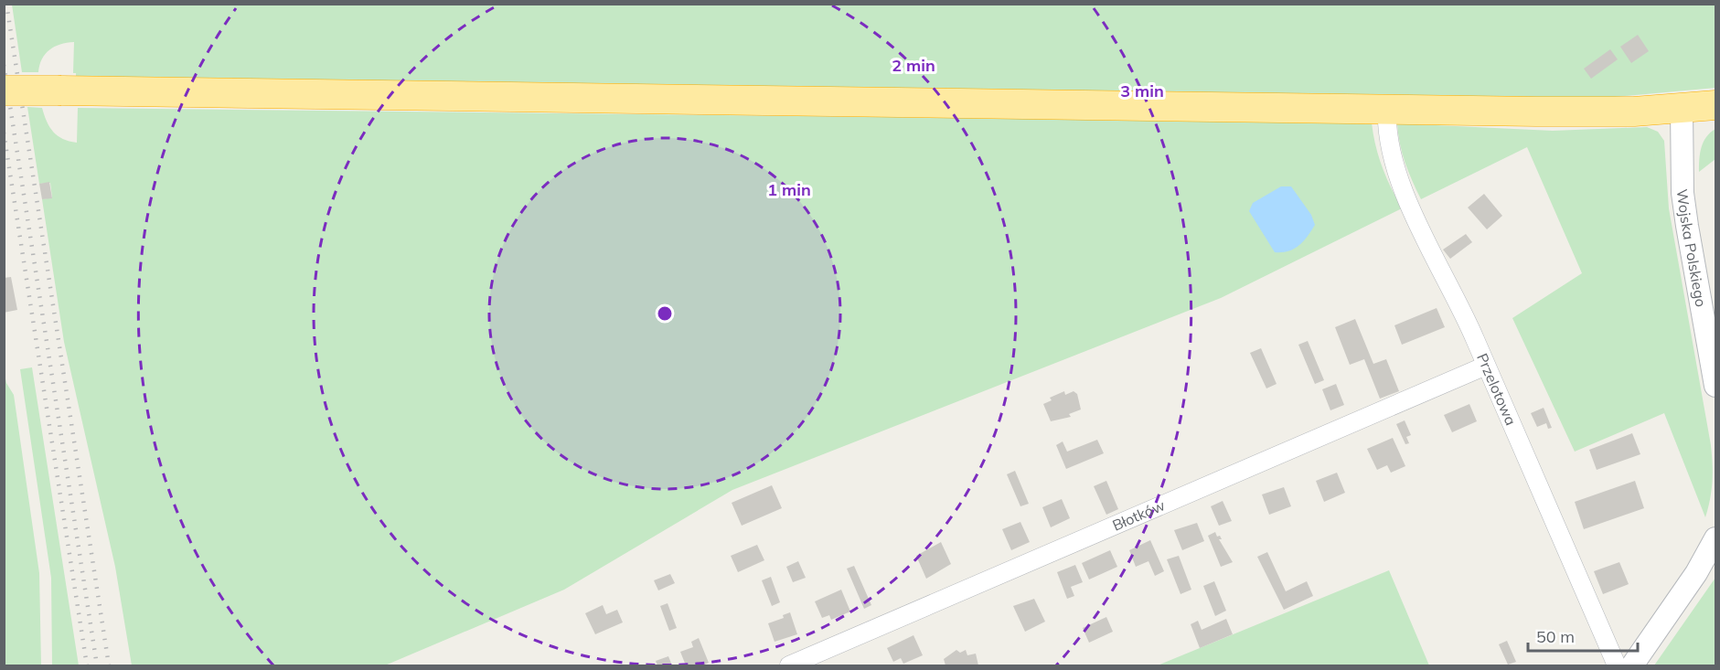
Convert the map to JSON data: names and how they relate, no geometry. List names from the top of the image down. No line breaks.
{"streets":{"street":["Wojska Polskiego","Przelotowa","Błotków"]},"crossings":[["Przelotowa","Błotków"]],"scale_bar":"50 m","rings":["2 min","3 min","1 min"]}
